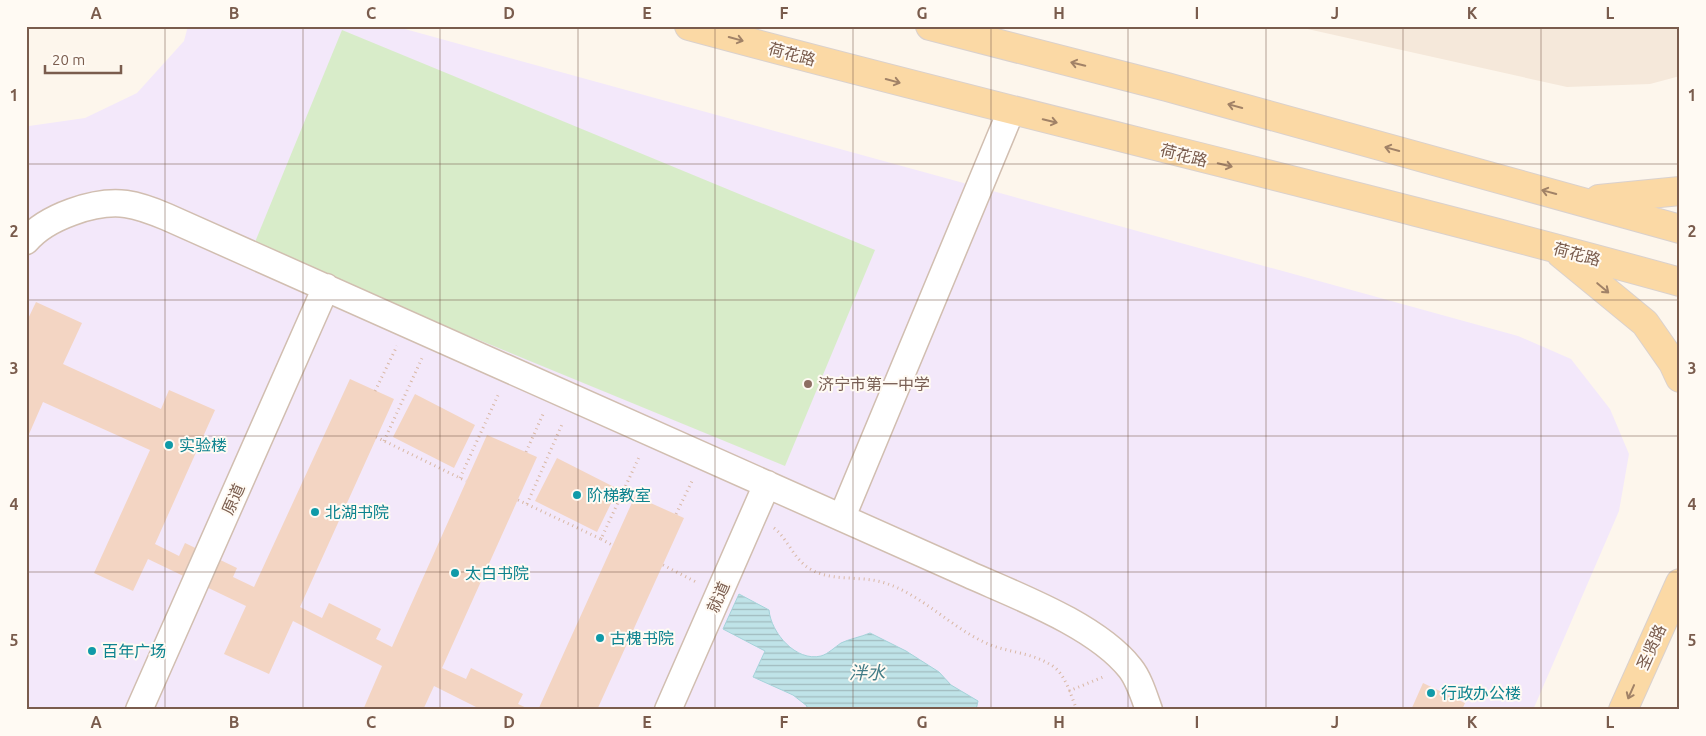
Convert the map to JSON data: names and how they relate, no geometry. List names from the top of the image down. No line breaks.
{"streets":{"main road":["荷花路","圣贤路"],"street":["原道","就道"]},"one_way":["圣贤路"],"water":["泮水"],"places":["济宁市第一中学","实验楼","阶梯教室","北湖书院","太白书院","古槐书院","百年广场","行政办公楼"],"scale_bar":"20 m","grid":{"columns":["A","B","C","D","E","F","G","H","I","J","K","L"],"rows":["1","2","3","4","5"]}}
